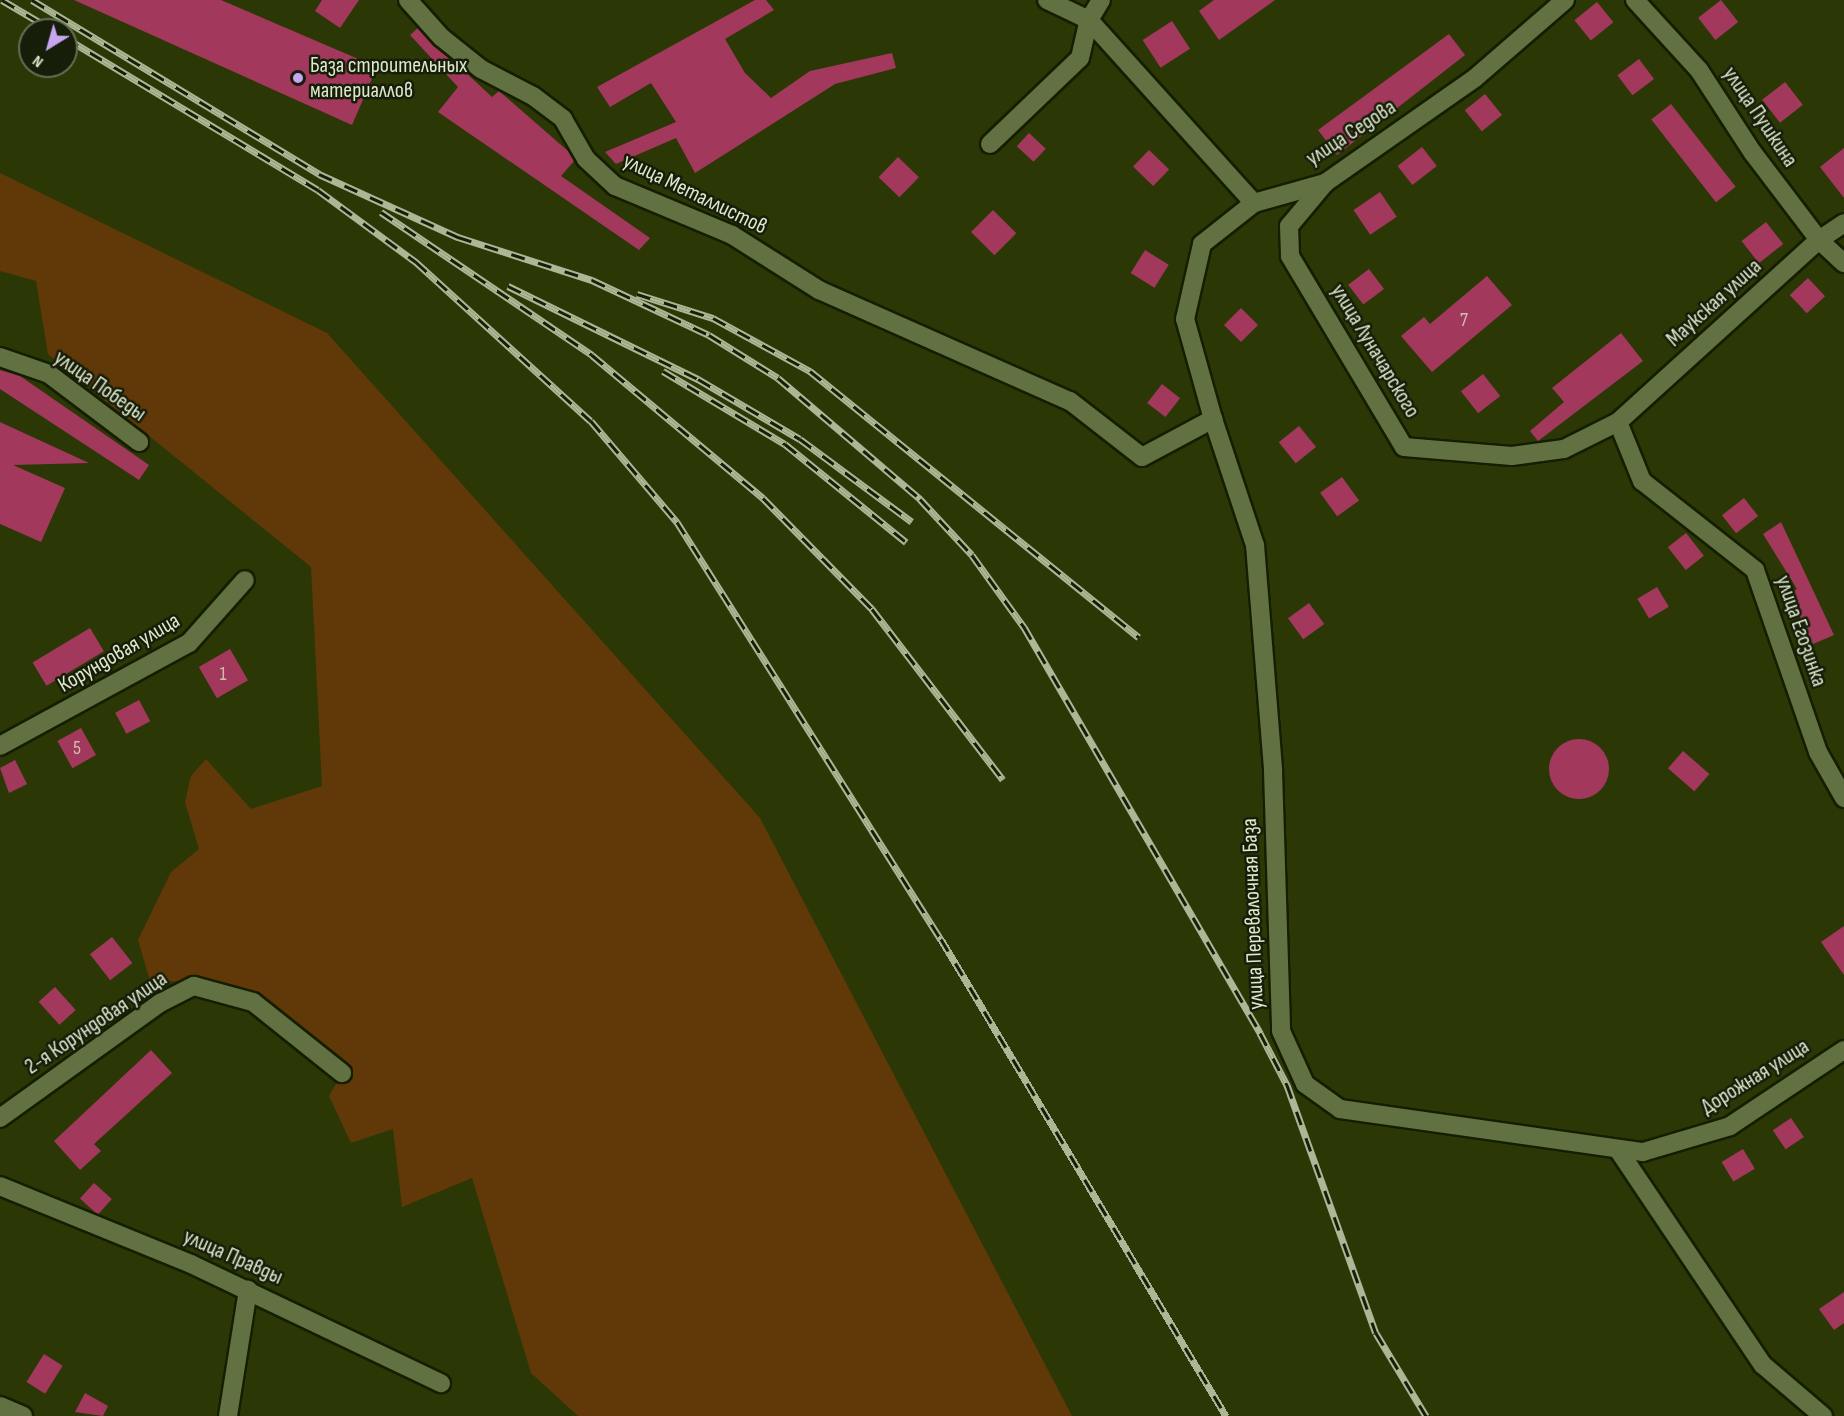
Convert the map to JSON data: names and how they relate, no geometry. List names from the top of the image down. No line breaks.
{"streets":{"street":["улица Пушкина","улица Седова","улица Металлистов","Маукская улица","улица Луначарского","улица Победы","улица Егозинка","Корундовая улица","улица Перевалочная База","2-я Корундовая улица","Дорожная улица","улица Правды"]},"crossings":[["улица Пушкина","Маукская улица"],["улица Седова","улица Металлистов"],["улица Седова","улица Луначарского"],["улица Седова","улица Перевалочная База"],["улица Металлистов","улица Перевалочная База"],["Маукская улица","улица Луначарского"],["Маукская улица","улица Егозинка"],["улица Луначарского","улица Егозинка"],["улица Перевалочная База","Дорожная улица"]],"places":["База cтроительных материаллов"],"house_numbers":["7","1","5"],"north":"bottom left"}
